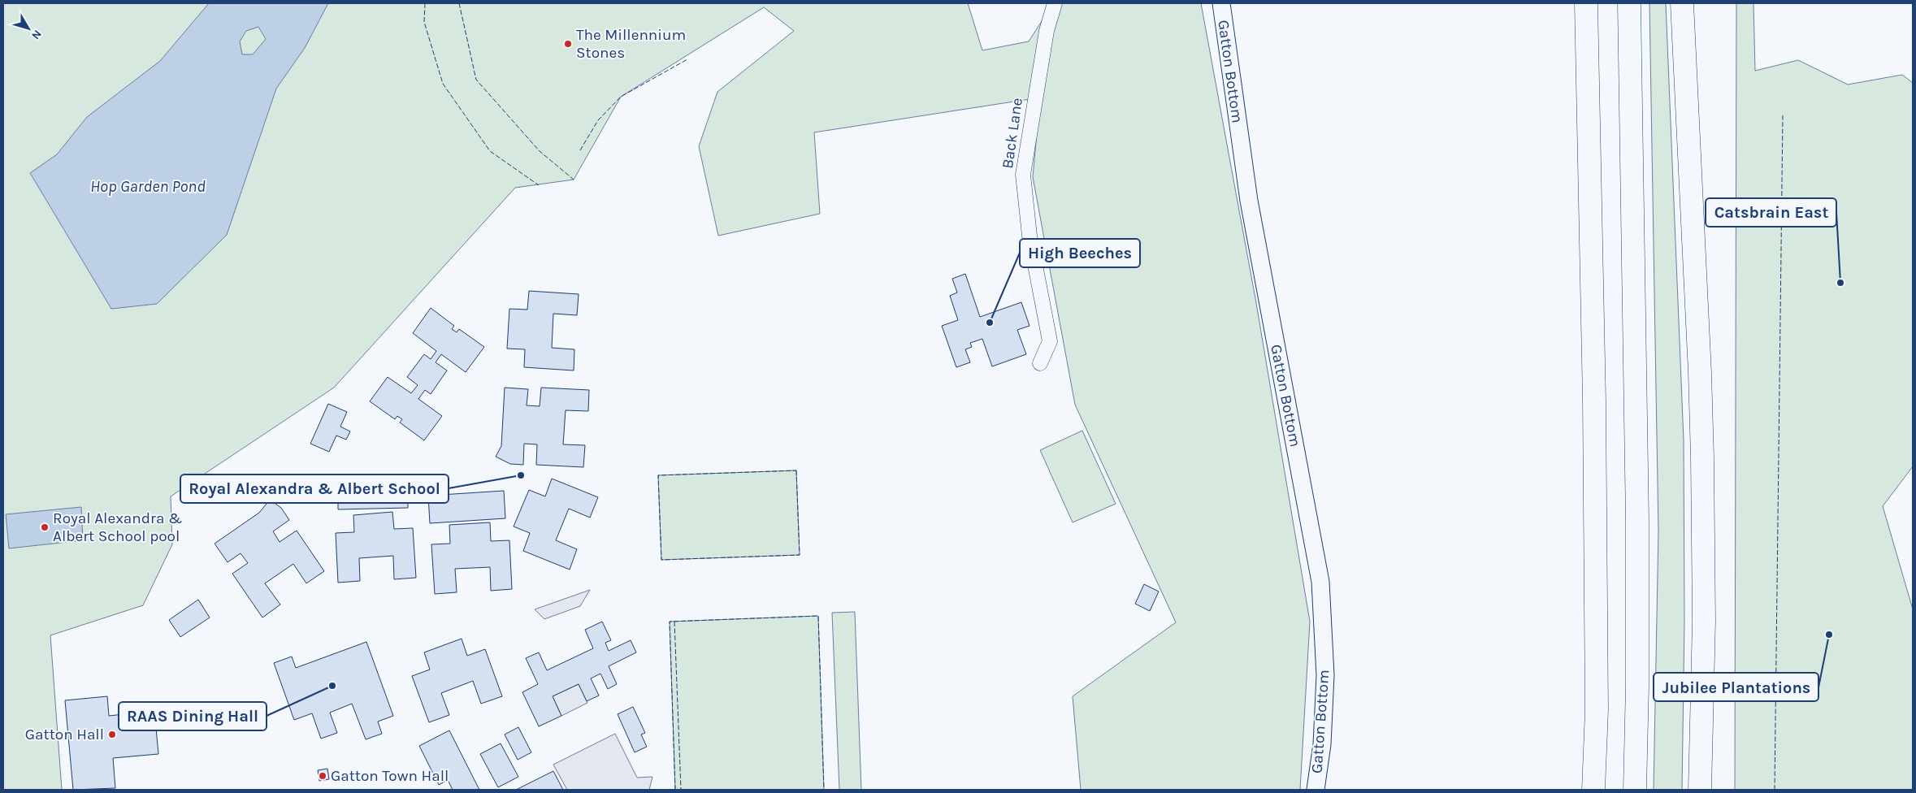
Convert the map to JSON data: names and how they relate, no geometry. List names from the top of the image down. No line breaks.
{"streets":{"street":["Gatton Bottom","Back Lane"]},"water":["Hop Garden Pond"],"places":["The Millennium Stones","Catsbrain East","High Beeches","Royal Alexandra & Albert School","Royal Alexandra & Albert School pool","Jubilee Plantations","RAAS Dining Hall","Gatton Hall","Gatton Town Hall"],"north":"bottom right"}
